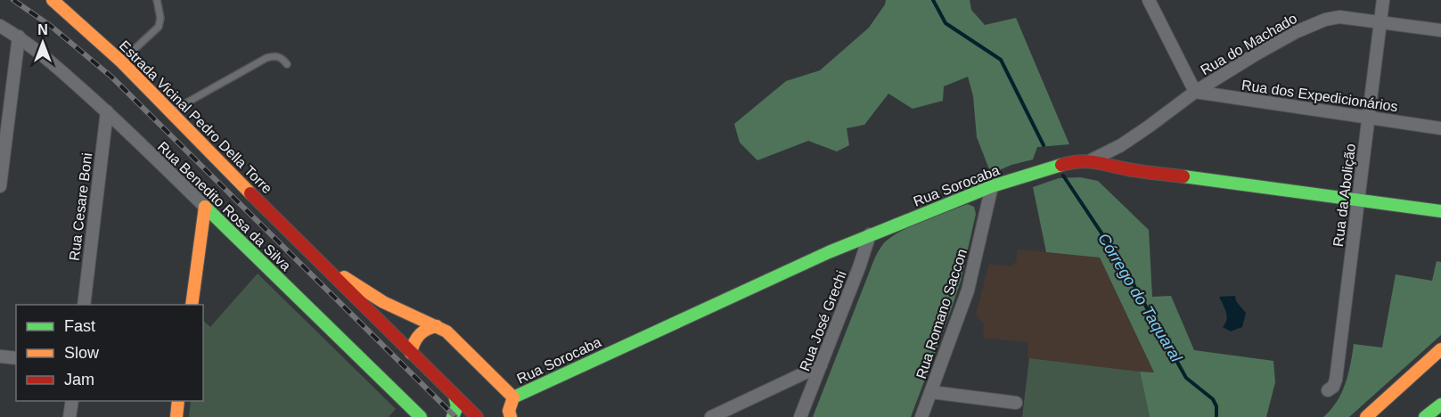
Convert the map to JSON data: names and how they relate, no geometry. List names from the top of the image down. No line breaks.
{"streets":{"main road":["Estrada Vicinal Pedro Della Torre","Rua Sorocaba","Rua Benedito Rosa da Silva"],"street":["Rua do Machado","Rua dos Expedicionários","Rua da Abolição","Rua Cesare Boni","Rua Romano Saccon","Rua José Grechi"]},"crossings":[["Rua do Machado","Rua dos Expedicionários"],["Rua do Machado","Rua Sorocaba"],["Rua do Machado","Rua da Abolição"],["Rua dos Expedicionários","Rua da Abolição"],["Rua Sorocaba","Rua da Abolição"],["Rua Sorocaba","Rua Romano Saccon"],["Rua Sorocaba","Rua José Grechi"],["Rua Benedito Rosa da Silva","Rua Cesare Boni"]],"water":["Córrego do Taquaral"],"legend":["Fast","Slow","Jam"],"north":"top"}
